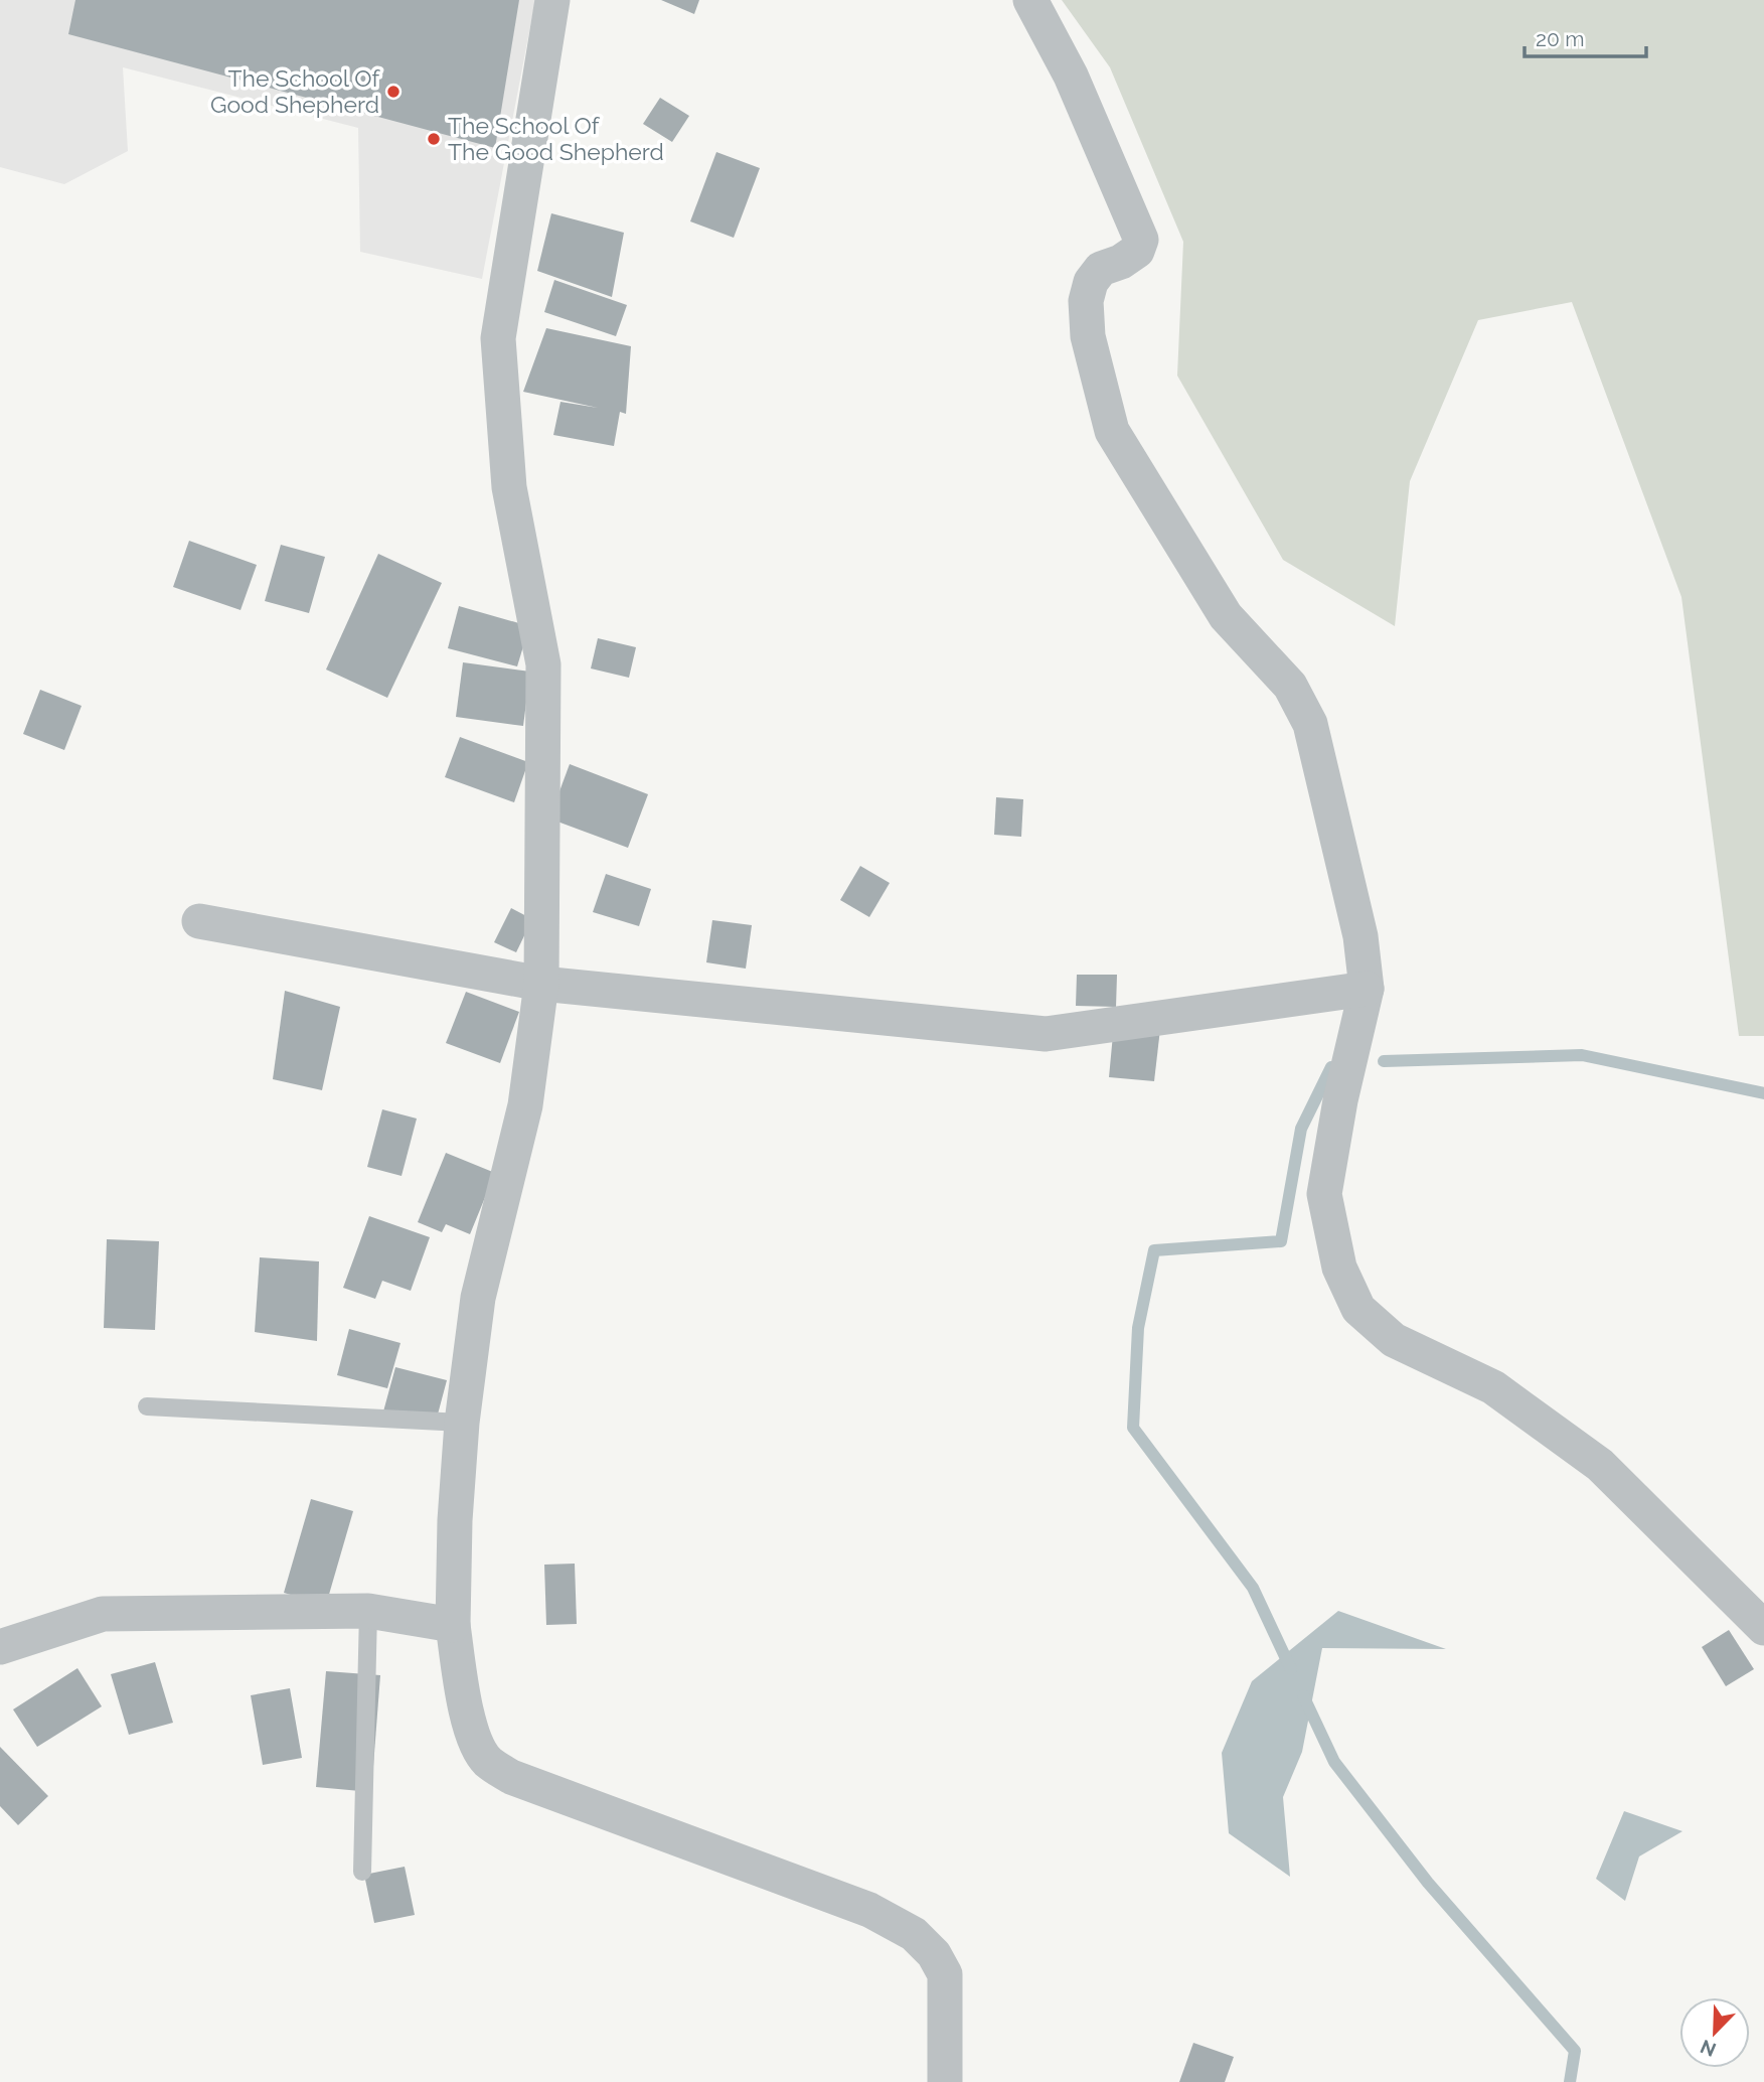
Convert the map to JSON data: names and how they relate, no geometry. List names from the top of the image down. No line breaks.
{"places":["The School Of Good Shepherd","The School Of The Good Shepherd"],"scale_bar":"20 m","north":"bottom left"}
